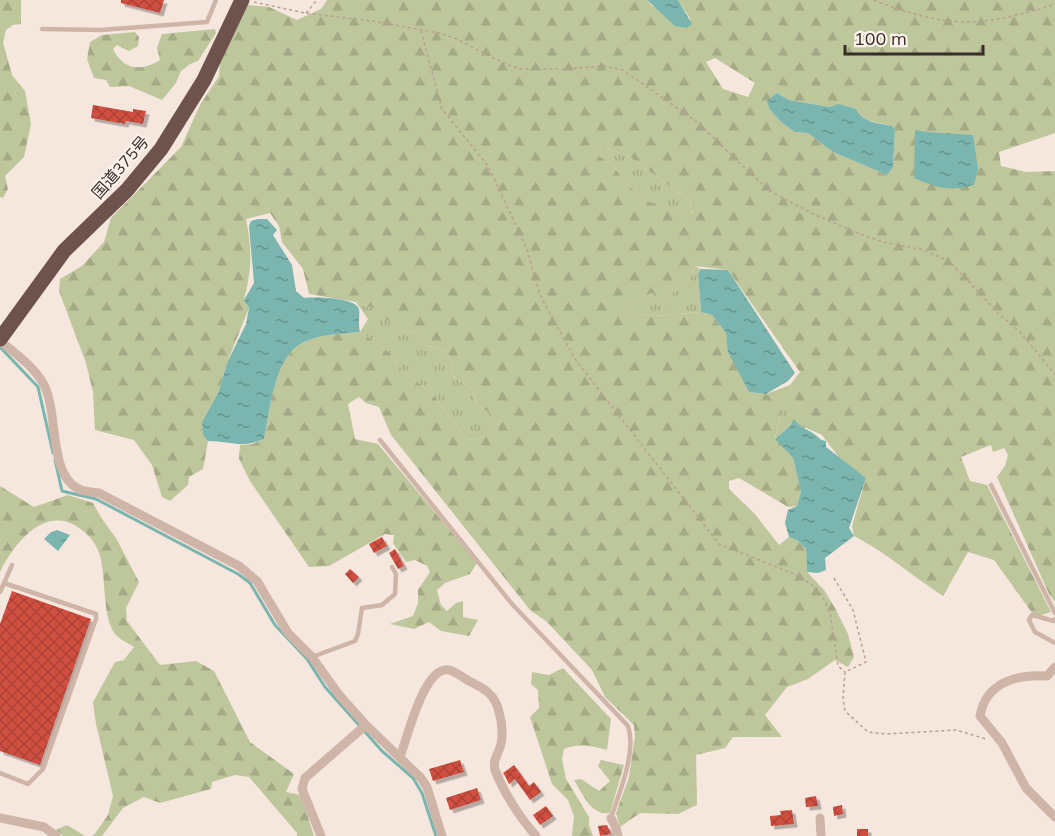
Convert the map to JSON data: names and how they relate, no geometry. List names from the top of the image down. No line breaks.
{"streets":{"highway":["国道375号"]},"scale_bar":"100 m"}
